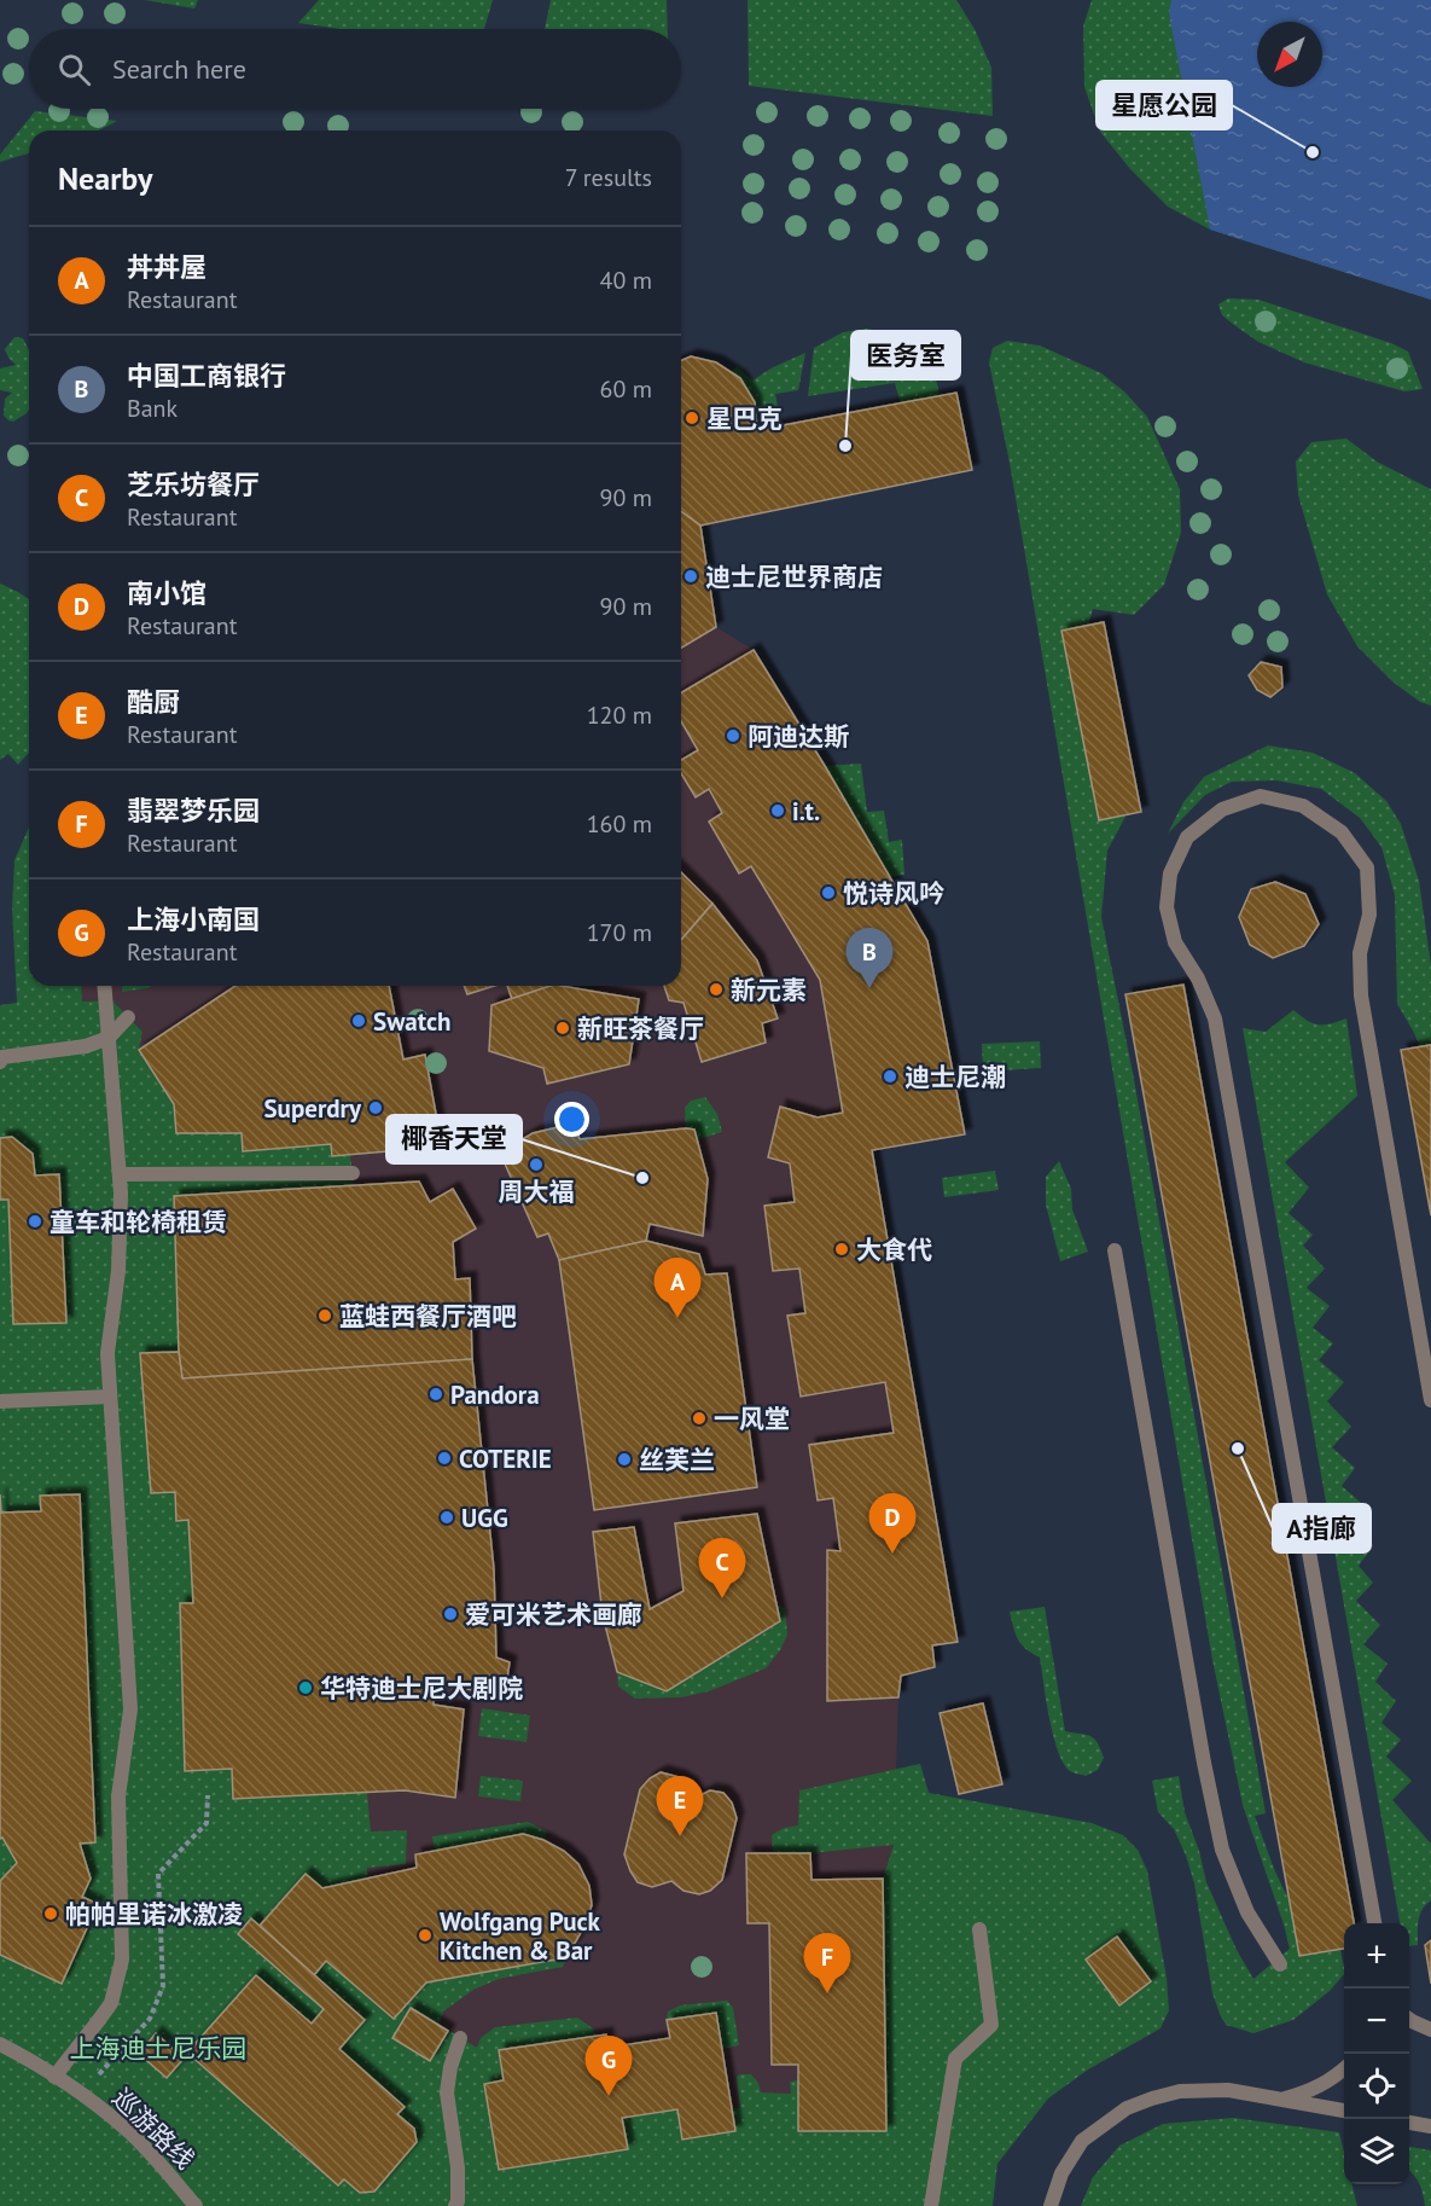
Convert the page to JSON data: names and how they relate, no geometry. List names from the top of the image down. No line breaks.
{"streets":{"street":["巡游路线"]},"parks":["上海迪士尼乐园"],"places":["星愿公园","星巴克","医务室","迪士尼世界商店","阿迪达斯","i.t.","悦诗风吟","新元素","Swatch","新旺茶餐厅","迪士尼潮","Superdry","周大福","椰香天堂","童车和轮椅租赁","大食代","蓝蛙西餐厅酒吧","Pandora","一风堂","A指廊","COTERIE","丝芙兰","UGG","爱可米艺术画廊","华特迪士尼大剧院","帕帕里诺冰激凌","Wolfgang Puck Kitchen & Bar"],"north":"bottom left","page":{"search":"Search here","heading":["Nearby","7 results"],"list":[{"mark":"A","name":"丼丼屋","note":"Restaurant","value":"40 m"},{"mark":"B","name":"中国工商银行","note":"Bank","value":"60 m"},{"mark":"C","name":"芝乐坊餐厅","note":"Restaurant","value":"90 m"},{"mark":"D","name":"南小馆","note":"Restaurant","value":"90 m"},{"mark":"E","name":"酷厨","note":"Restaurant","value":"120 m"},{"mark":"F","name":"翡翠梦乐园","note":"Restaurant","value":"160 m"},{"mark":"G","name":"上海小南国","note":"Restaurant","value":"170 m"}],"pins":["B","A","D","C","E","F","G"],"map_buttons":["+","−"]}}
